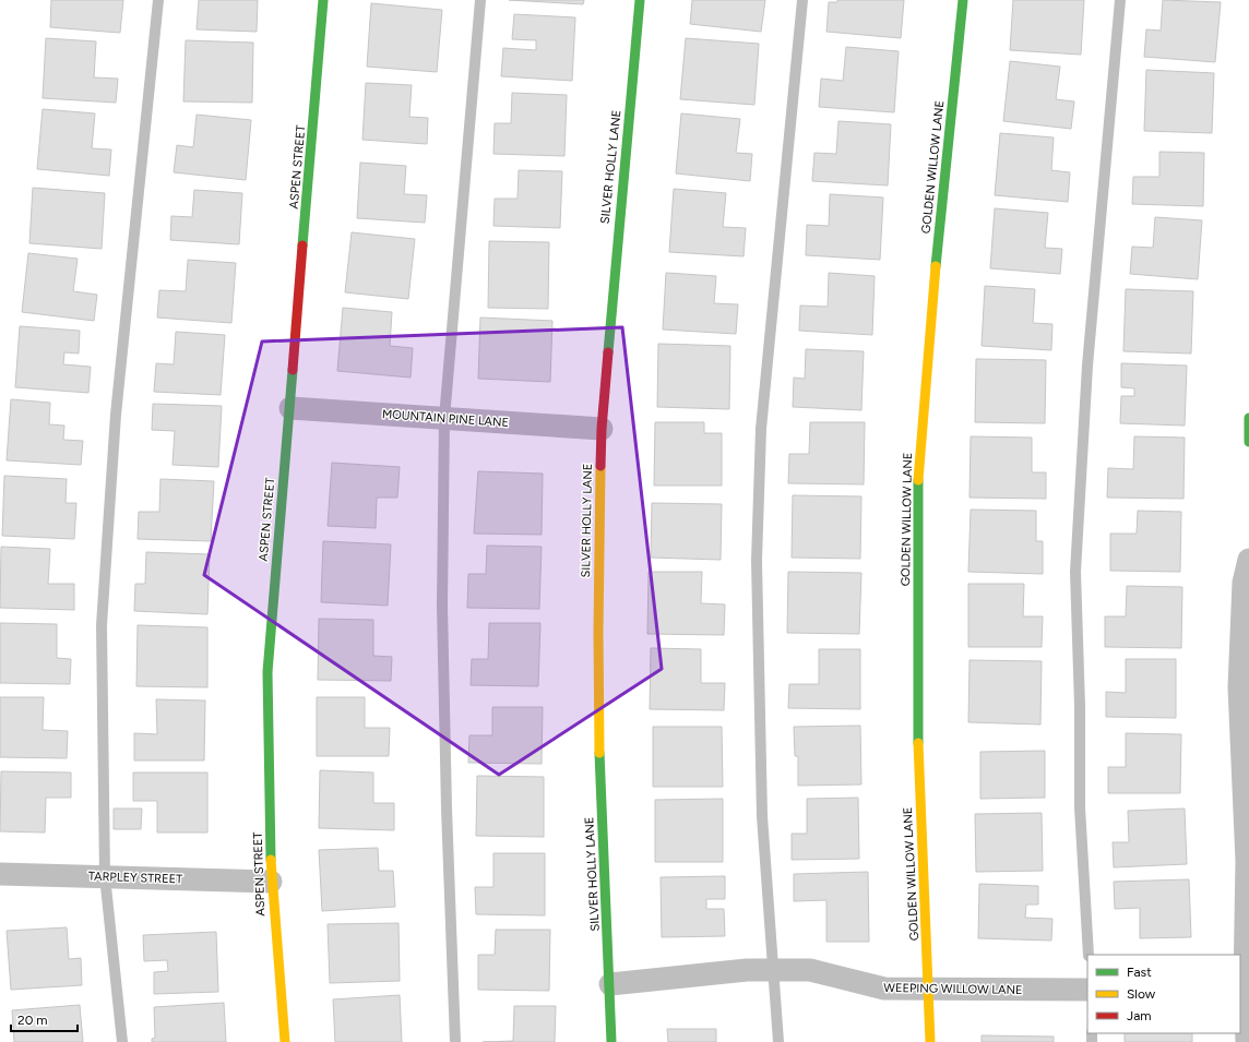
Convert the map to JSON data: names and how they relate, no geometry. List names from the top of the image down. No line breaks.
{"streets":{"street":["ASPEN STREET","SILVER HOLLY LANE","GOLDEN WILLOW LANE","MOUNTAIN PINE LANE","TARPLEY STREET","WEEPING WILLOW LANE"]},"crossings":[["ASPEN STREET","MOUNTAIN PINE LANE"],["ASPEN STREET","TARPLEY STREET"],["SILVER HOLLY LANE","MOUNTAIN PINE LANE"],["SILVER HOLLY LANE","WEEPING WILLOW LANE"],["GOLDEN WILLOW LANE","WEEPING WILLOW LANE"]],"legend":["Fast","Slow","Jam"],"scale_bar":"20 m"}
